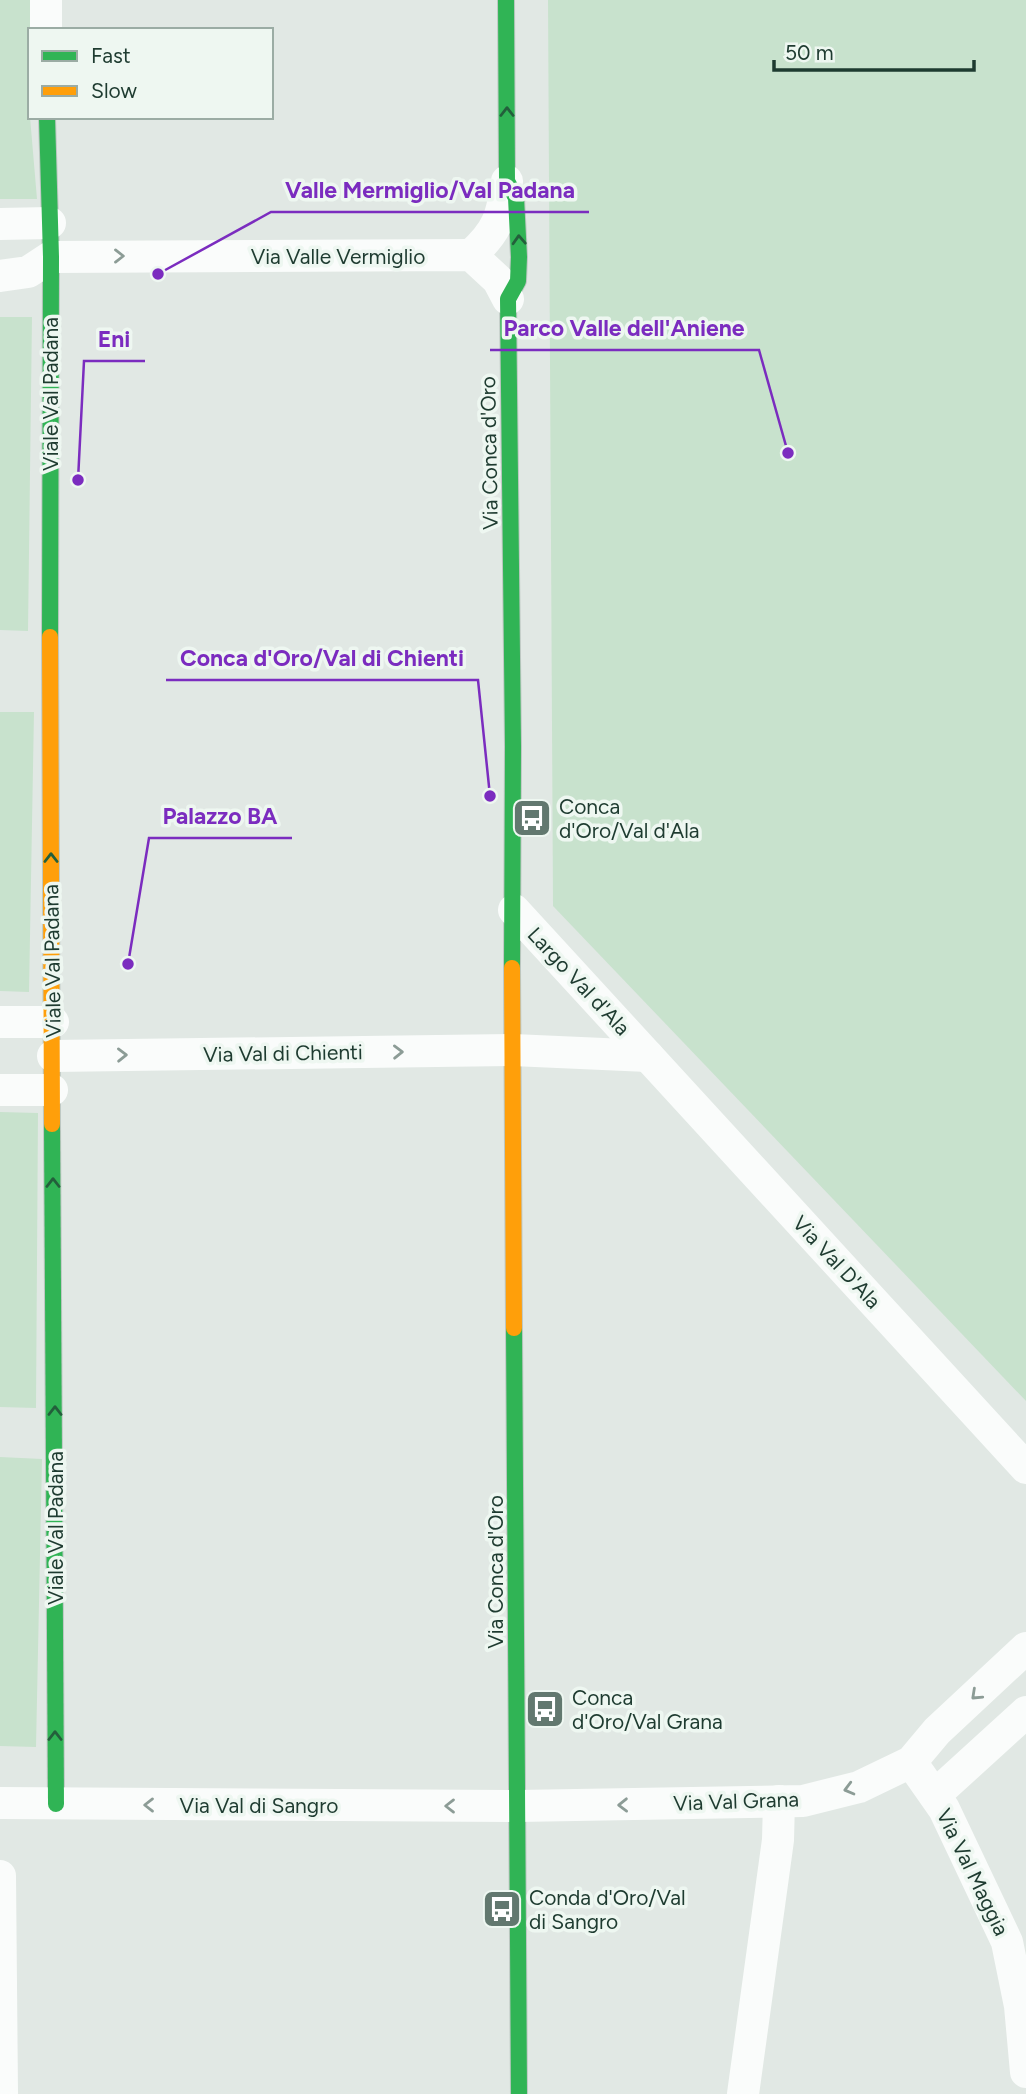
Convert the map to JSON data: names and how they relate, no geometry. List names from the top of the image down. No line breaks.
{"streets":{"street":["Via Valle Vermiglio","Viale Val Padana","Via Conca d'Oro","Largo Val d'Ala","Via Val di Chienti","Via Val D'Ala","Via Val Grana","Via Val di Sangro","Via Val Maggia"]},"crossings":[["Via Valle Vermiglio","Viale Val Padana"],["Viale Val Padana","Via Val di Chienti"],["Viale Val Padana","Via Val di Sangro"],["Via Conca d'Oro","Largo Val d'Ala"],["Via Conca d'Oro","Via Val di Chienti"],["Via Conca d'Oro","Via Val Grana"],["Via Conca d'Oro","Via Val di Sangro"],["Largo Val d'Ala","Via Val di Chienti"],["Largo Val d'Ala","Via Val D'Ala"],["Via Val Grana","Via Val di Sangro"],["Via Val Grana","Via Val Maggia"]],"one_way":["Via Valle Vermiglio","Viale Val Padana","Via Val di Chienti","Via Val Grana","Via Val di Sangro"],"places":{"other":["Valle Mermiglio/Val Padana","Parco Valle dell'Aniene","Eni","Conca d'Oro/Val di Chienti","Palazzo BA"],"bus stop":["Conca d'Oro/Val d'Ala","Conca d'Oro/Val Grana","Conda d'Oro/Val di Sangro"]},"legend":["Fast","Slow"],"scale_bar":"50 m"}
